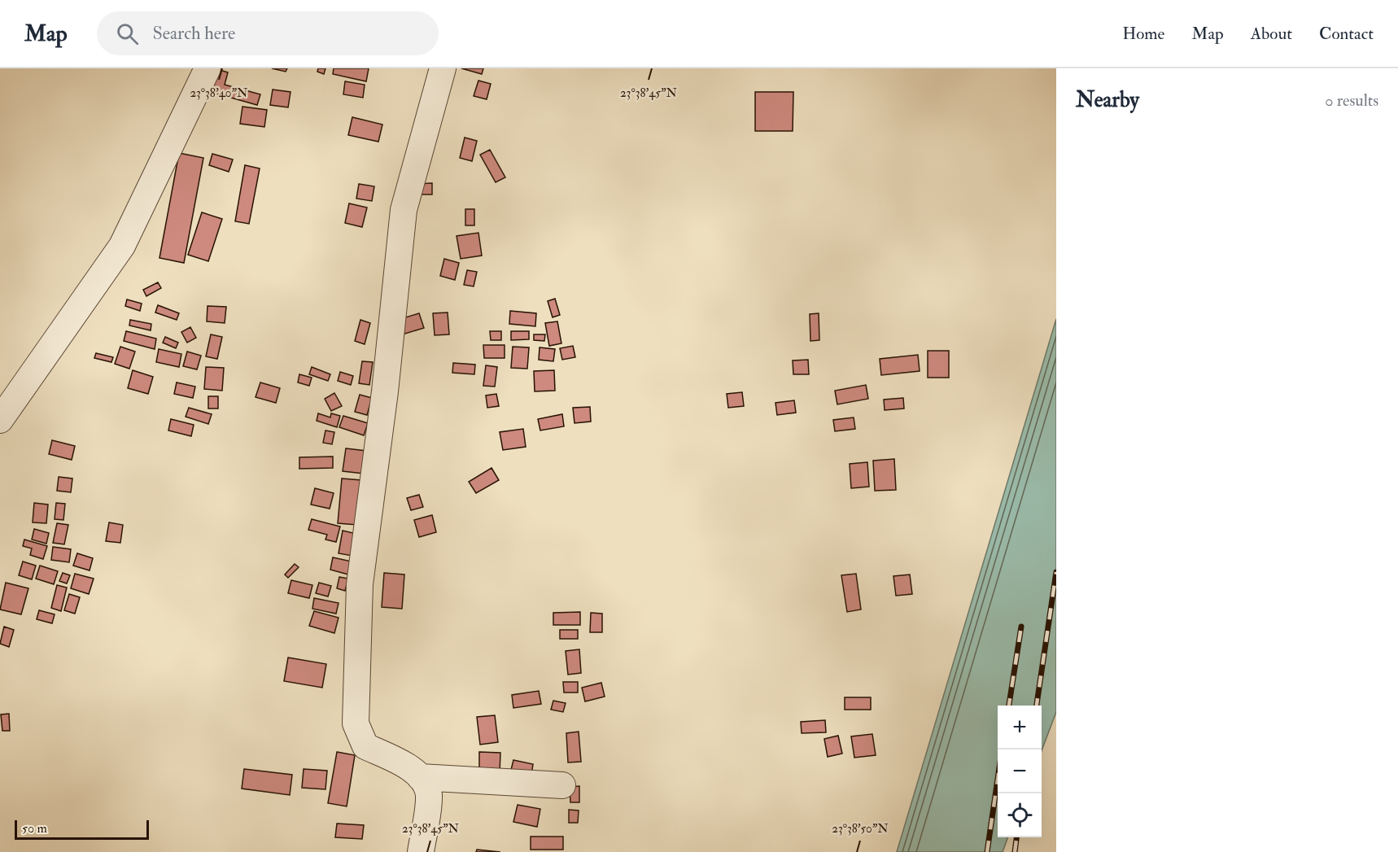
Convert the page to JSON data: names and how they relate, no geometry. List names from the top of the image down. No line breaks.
{"scale_bar":"50 m","page":{"header":"Map","search":"Search here","nav":["Home","Map","About","Contact"],"heading":["Nearby","0 results"],"map_buttons":["+","−"],"scale":"50 m"},"coordinates":["23°38'40\"N","23°38'45\"N","23°38'50\"N"]}
